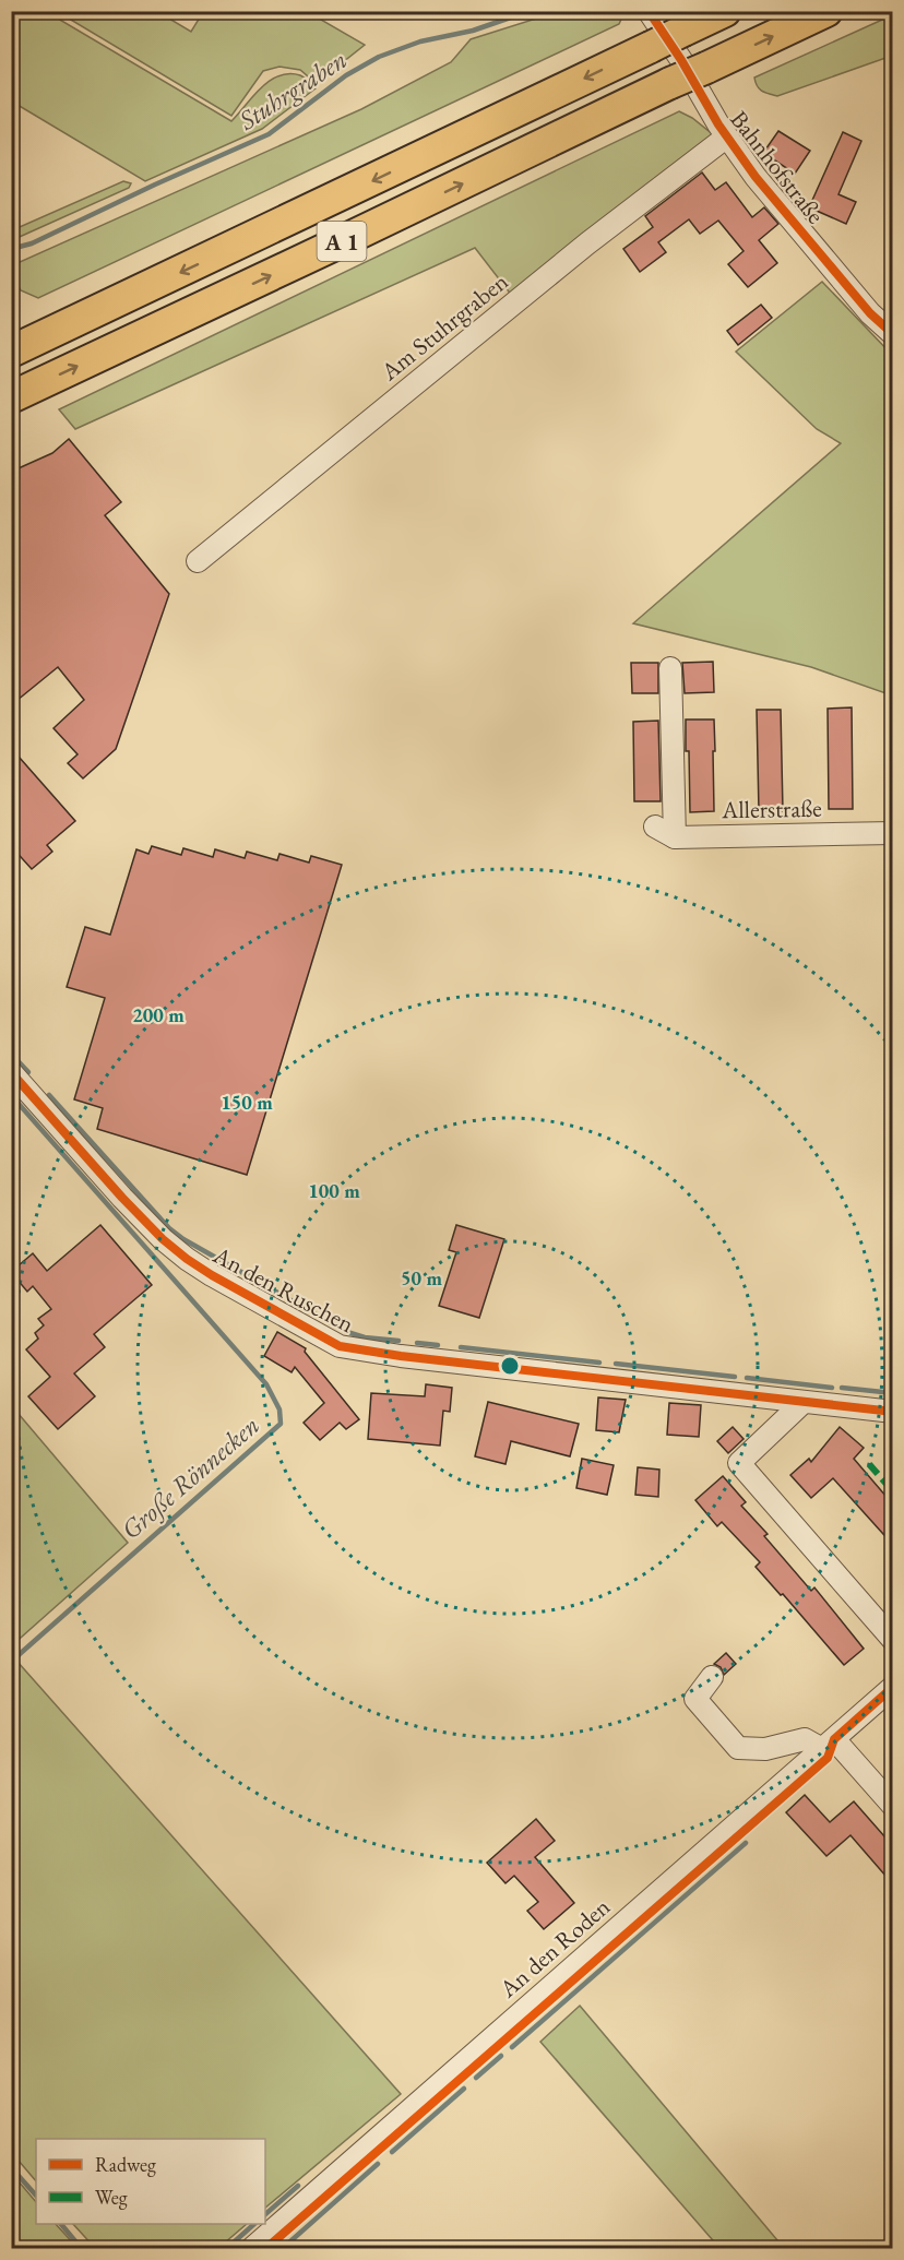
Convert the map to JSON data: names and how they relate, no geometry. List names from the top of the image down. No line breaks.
{"streets":{"highway":["A 1"],"street":["Bahnhofstraße","Am Stuhrgraben","Allerstraße","An den Ruschen","An den Roden"]},"crossings":[["Bahnhofstraße","Am Stuhrgraben"]],"water":["Stuhrgraben","Große Rönnecken"],"legend":["Radweg","Weg"],"rings":["200 m","150 m","100 m","50 m"]}
